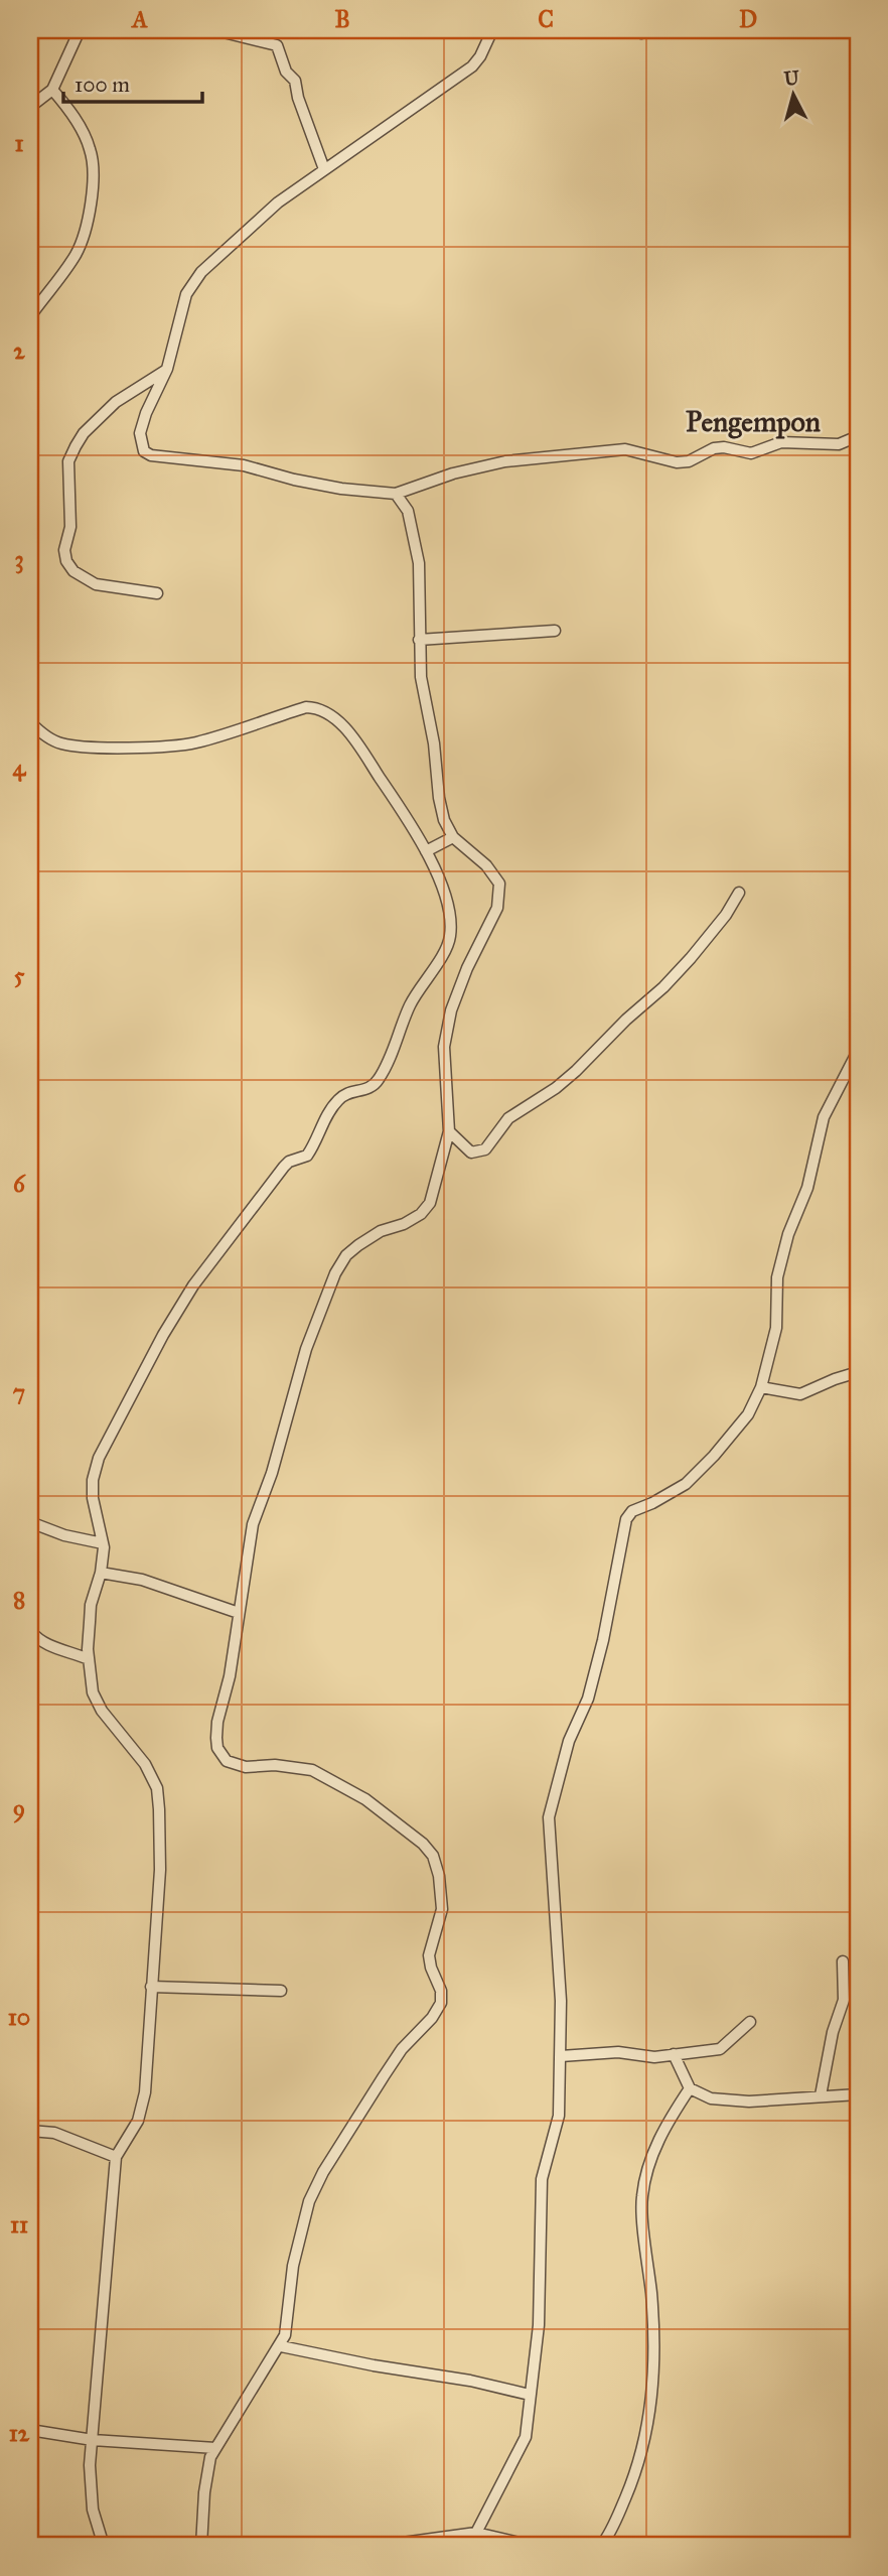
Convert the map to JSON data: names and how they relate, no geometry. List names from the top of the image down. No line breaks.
{"districts":["Pengempon"],"scale_bar":"100 m","north":"top","grid":{"columns":["A","B","C","D"],"rows":["1","2","3","4","5","6","7","8","9","10","11","12"]}}
